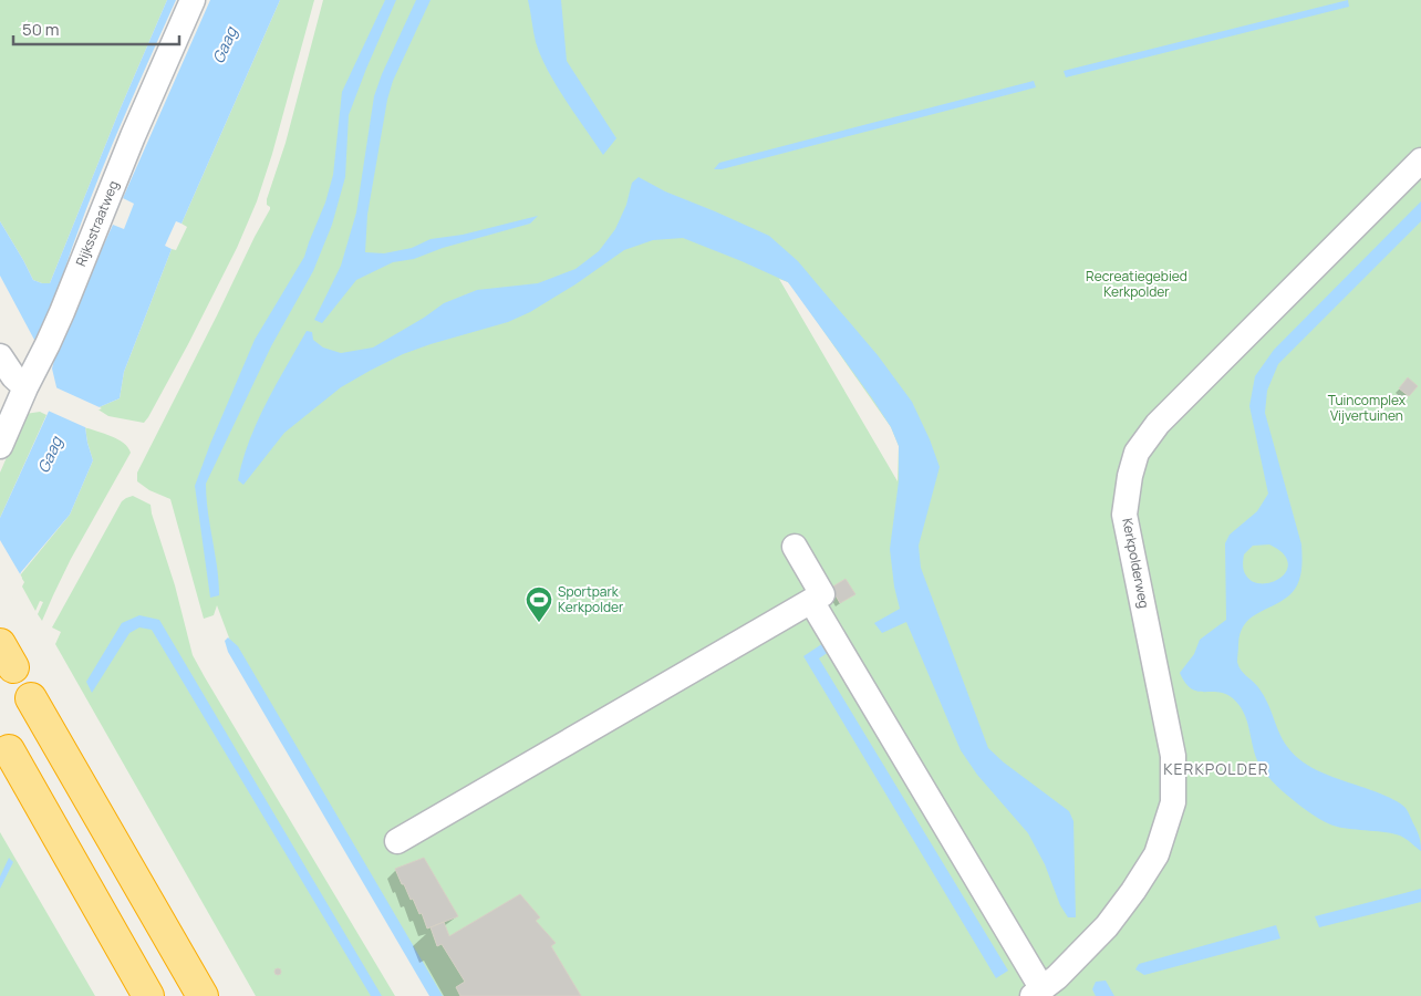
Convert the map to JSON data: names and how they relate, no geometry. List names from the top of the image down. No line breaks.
{"streets":{"street":["Rijksstraatweg","Kerkpolderweg"]},"districts":["KERKPOLDER"],"water":["Gaag"],"parks":["Recreatiegebied Kerkpolder","Tuincomplex Vijvertuinen"],"places":{"sports":["Sportpark Kerkpolder"]},"scale_bar":"50 m"}
